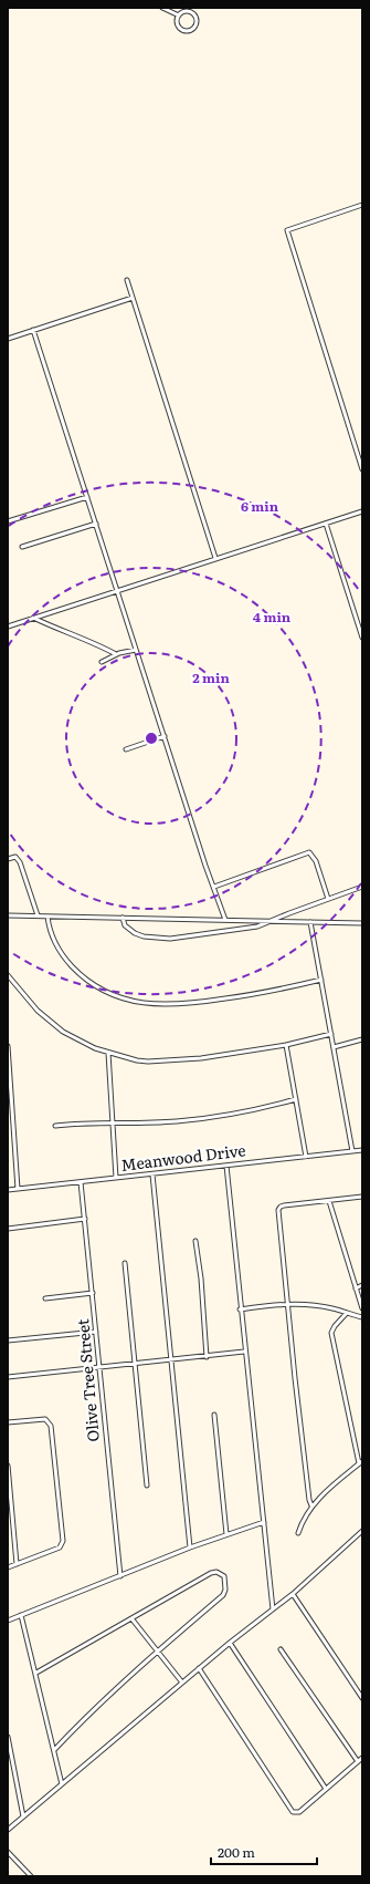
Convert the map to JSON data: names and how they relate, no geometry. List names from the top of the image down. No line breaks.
{"streets":{"street":["Meanwood Drive","Olive Tree Street"]},"crossings":[["Meanwood Drive","Olive Tree Street"]],"scale_bar":"200 m","rings":["6 min","4 min","2 min"]}
